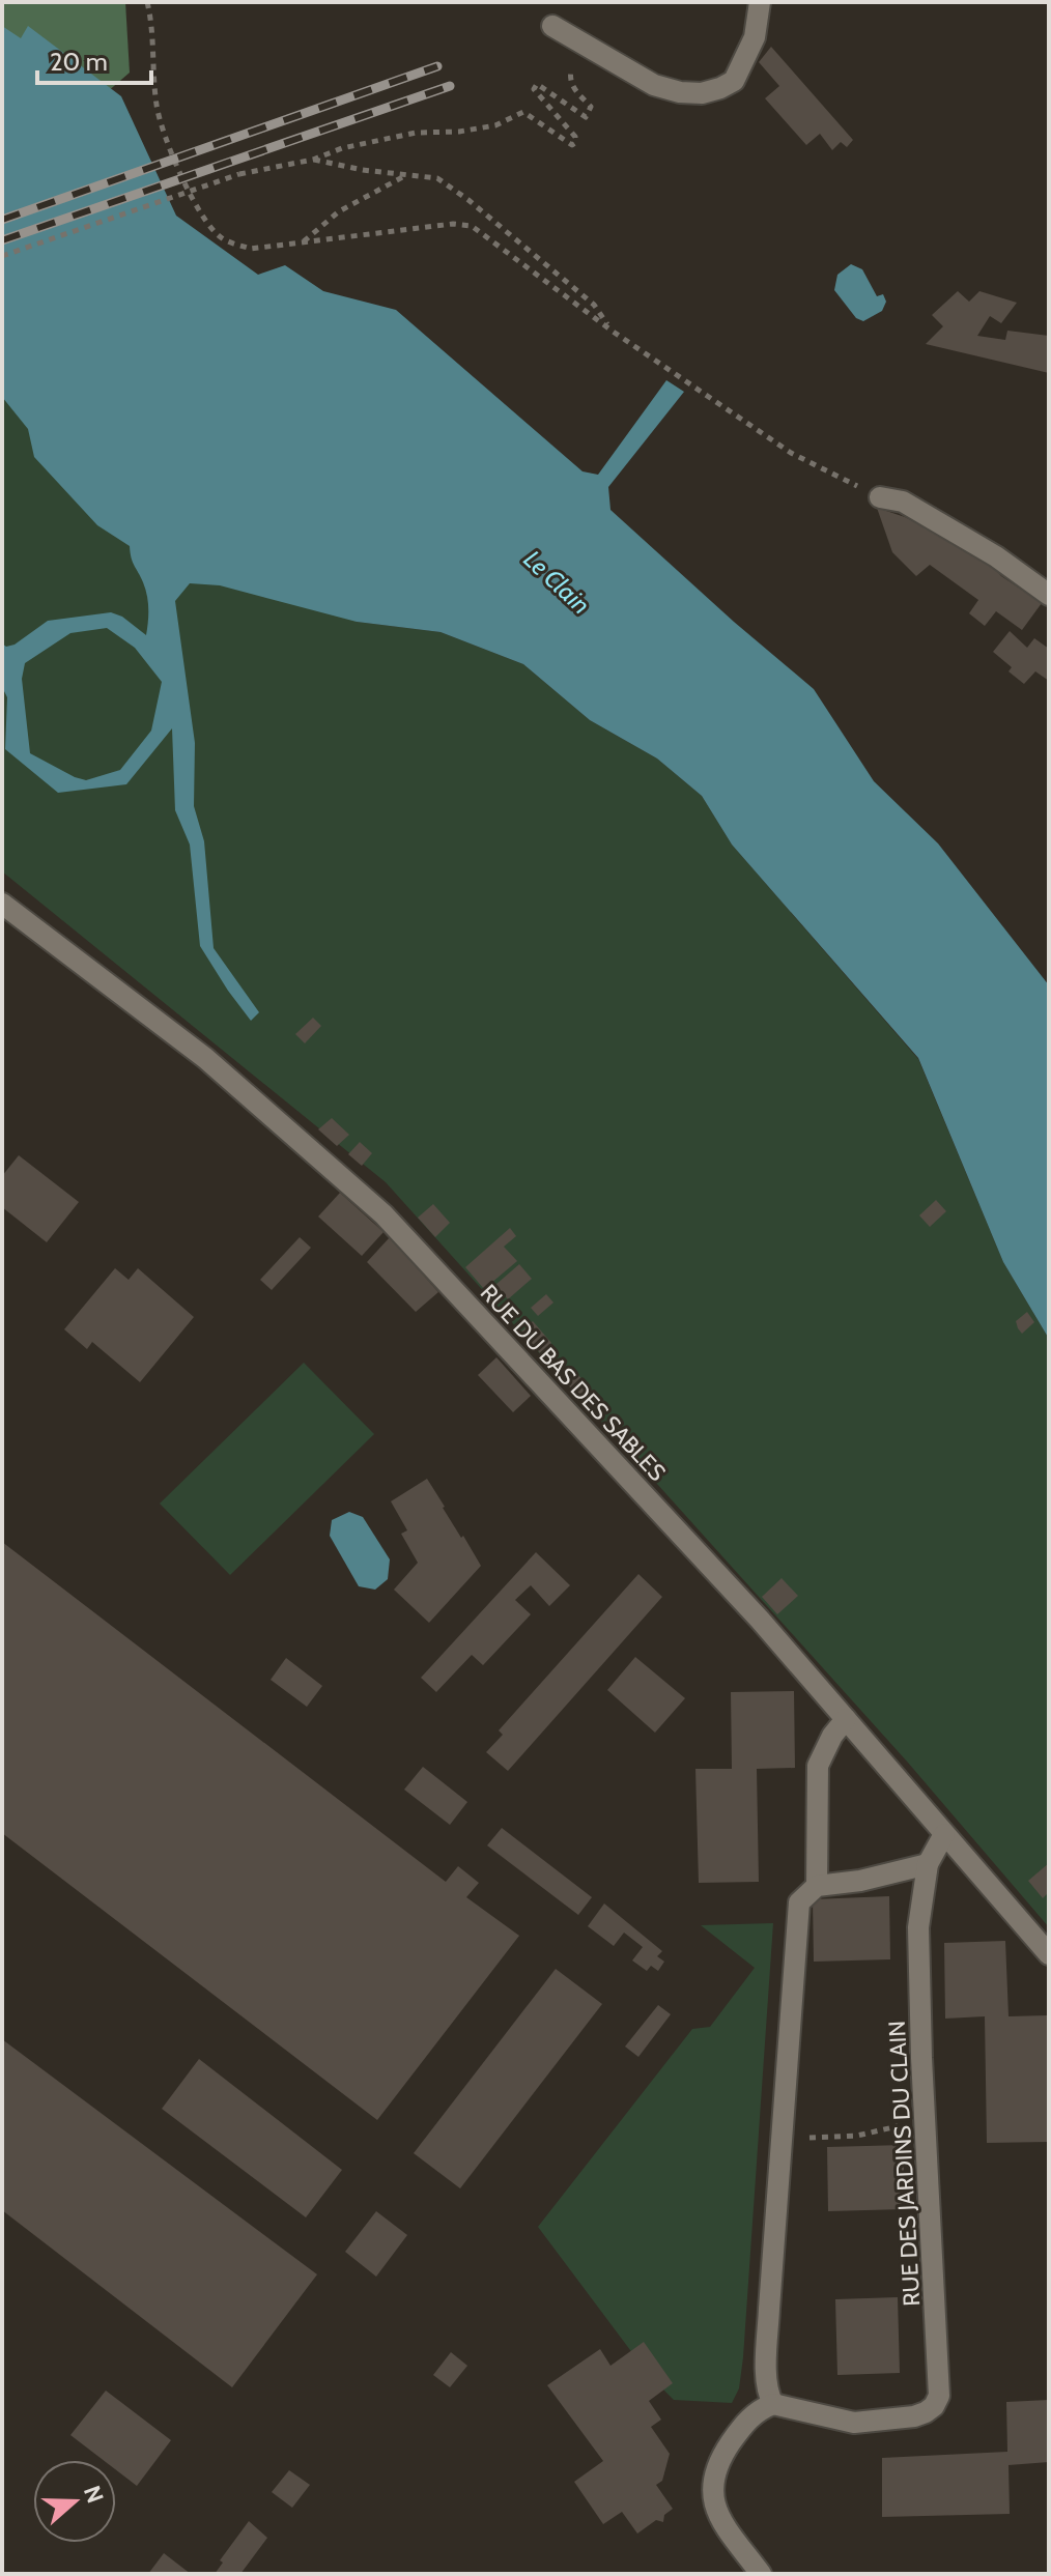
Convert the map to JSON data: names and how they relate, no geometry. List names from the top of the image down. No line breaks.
{"streets":{"street":["RUE DU BAS DES SABLES","RUE DES JARDINS DU CLAIN"]},"water":["Le Clain"],"scale_bar":"20 m","north":"right"}
